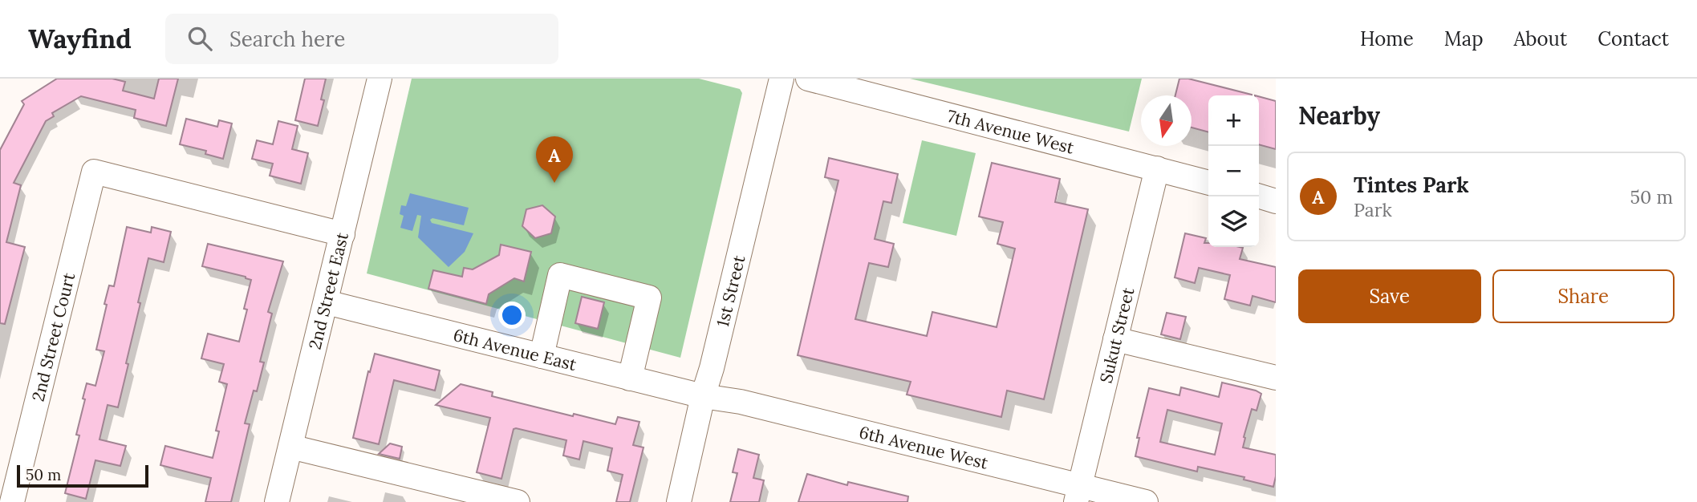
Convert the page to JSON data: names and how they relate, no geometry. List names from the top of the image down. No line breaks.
{"streets":{"street":["7th Avenue West","2nd Street East","1st Street","Sukut Street","2nd Street Court","6th Avenue East","6th Avenue West"]},"crossings":[["7th Avenue West","Sukut Street"],["2nd Street East","2nd Street Court"],["2nd Street East","6th Avenue East"],["1st Street","6th Avenue East"],["1st Street","6th Avenue West"],["Sukut Street","6th Avenue West"],["6th Avenue East","6th Avenue West"]],"scale_bar":"50 m","north":"bottom","page":{"header":"Wayfind","search":"Search here","nav":["Home","Map","About","Contact"],"heading":"Nearby","map_buttons":["+","−"],"pins":"A","list":[{"mark":"A","name":"Tintes Park","note":"Park","value":"50 m"}],"buttons":["Save","Share"],"scale":"50 m"}}
